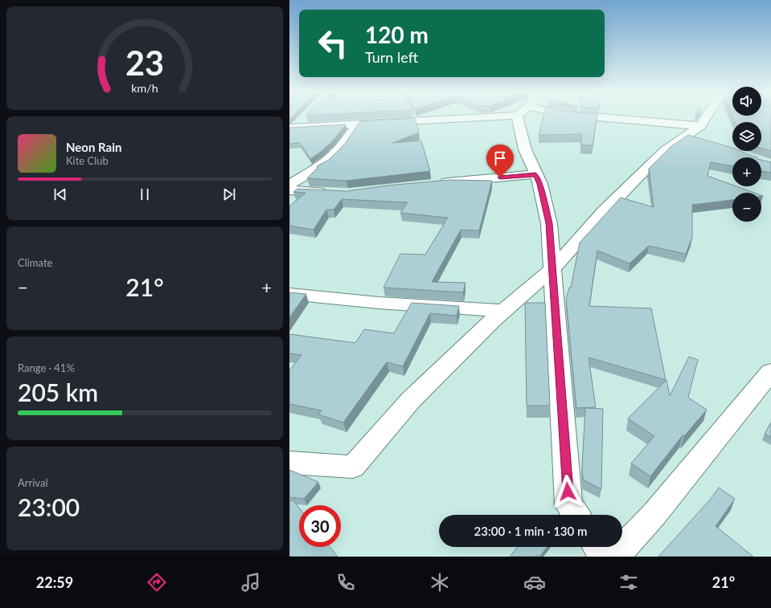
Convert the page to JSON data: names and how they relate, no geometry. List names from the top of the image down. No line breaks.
{"page":{"turn":["120 m","Turn left"],"map_buttons":["+","−"],"song":["Neon Rain","Kite Club"],"tile":["Climate",["Range · 41%","205 km"],["Arrival","23:00"]],"heat":["−","21°","+"],"limit":"30","trip":"23:00 · 1 min · 130 m","tabs":["22:59","21°"],"gauge":["23","km/h"]}}
